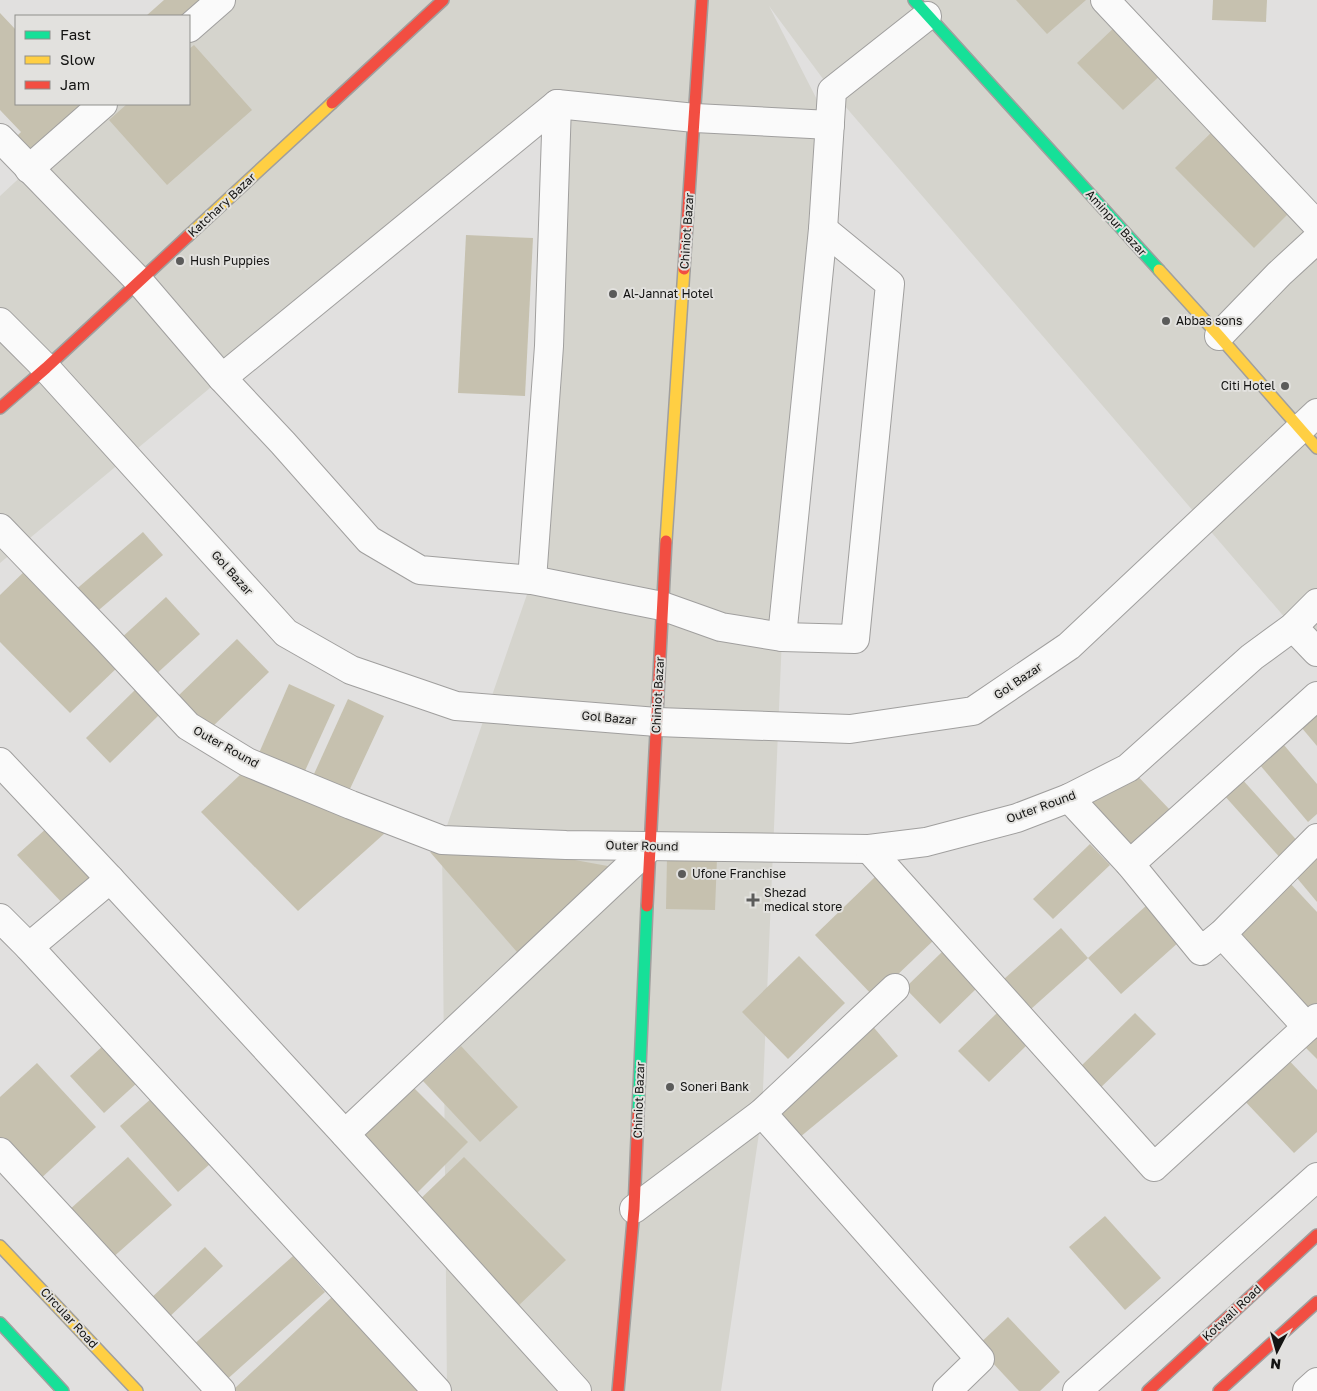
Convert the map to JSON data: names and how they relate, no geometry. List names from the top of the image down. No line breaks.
{"streets":{"street":["Katchary Bazar","Aminpur Bazar","Chiniot Bazar","Gol Bazar","Outer Round","Kotwali Road","Circular Road"]},"crossings":[["Katchary Bazar","Gol Bazar"],["Aminpur Bazar","Gol Bazar"],["Chiniot Bazar","Gol Bazar"],["Chiniot Bazar","Outer Round"]],"places":{"other":["Hush Puppies","Al-Jannat Hotel","Abbas sons","Citi Hotel","Ufone Franchise","Soneri Bank"],"health":["Shezad medical store"]},"legend":["Fast","Slow","Jam"],"north":"bottom"}
